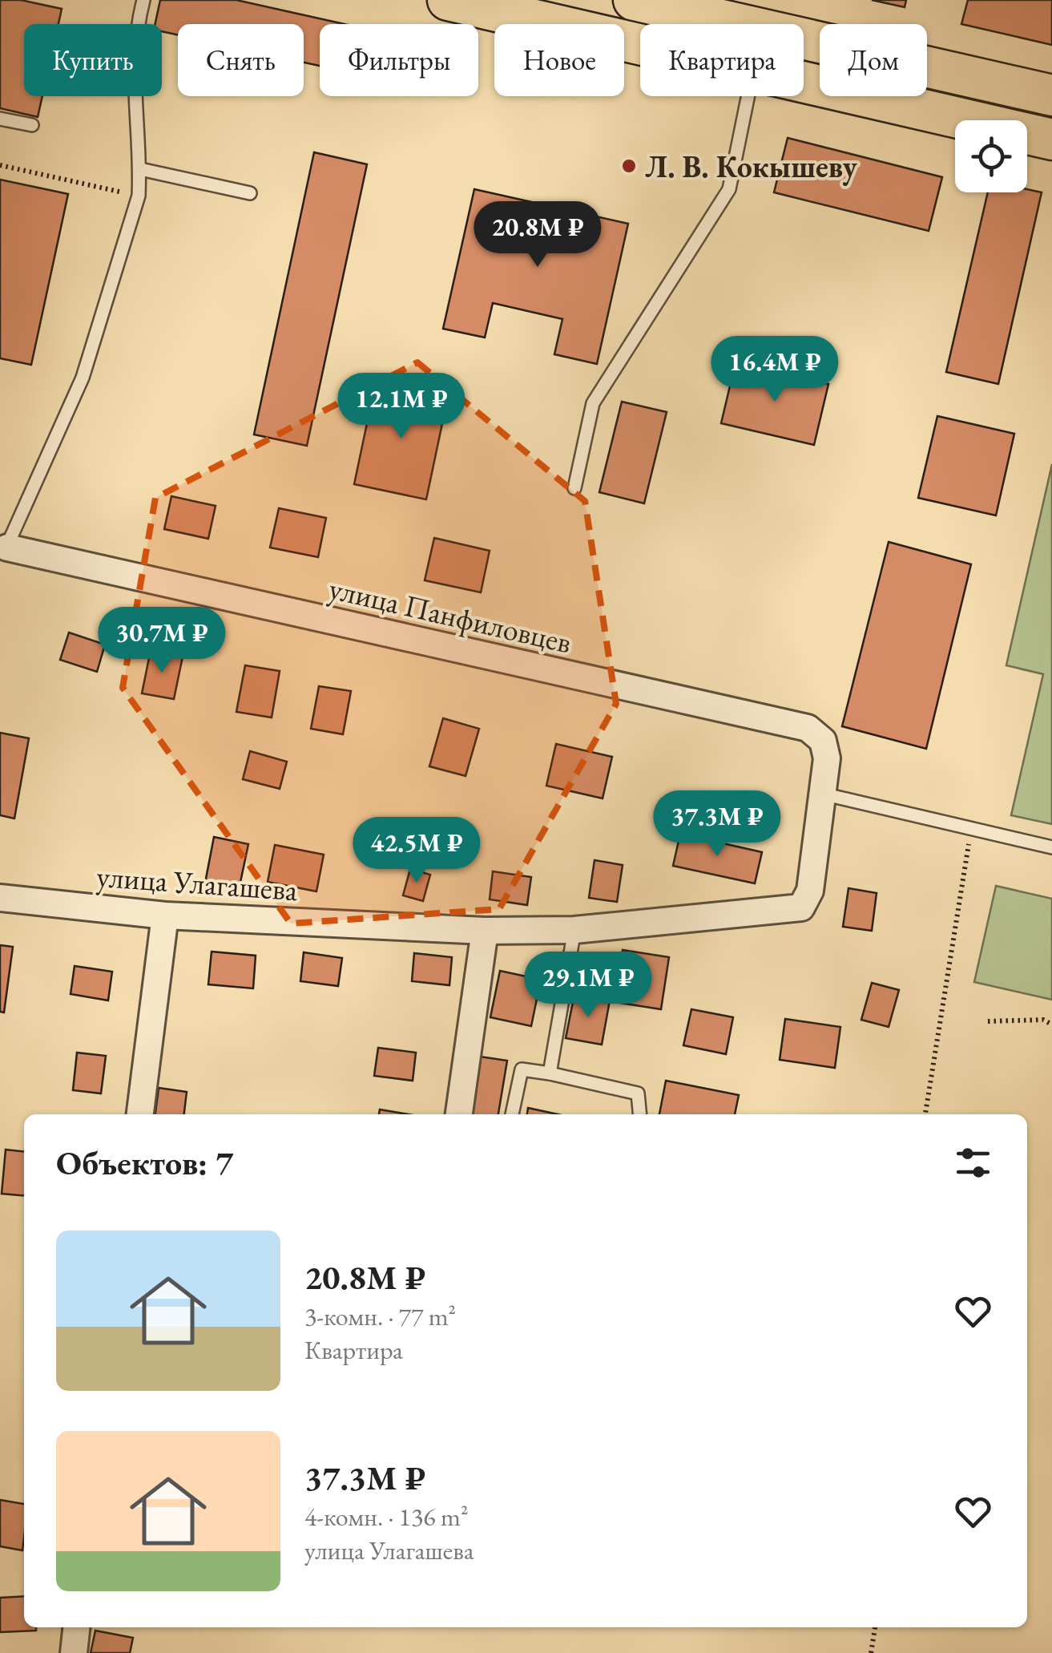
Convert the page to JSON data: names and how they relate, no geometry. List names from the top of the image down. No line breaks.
{"streets":{"street":["улица Панфиловцев","улица Улагашева"]},"crossings":[["улица Панфиловцев","улица Улагашева"]],"places":["Л. В. Кокышеву"],"page":{"chip":["Купить","Снять","Фильтры","Новое","Квартира","Дом"],"price":["20.8M ₽","16.4M ₽","12.1M ₽","30.7M ₽","37.3M ₽","42.5M ₽","29.1M ₽"],"heading":"Объектов: 7","list":[{"name":"20.8M ₽","note":"3-комн. · 77 m² · Квартира"},{"name":"37.3M ₽","note":"4-комн. · 136 m² · улица Улагашева"}]}}
